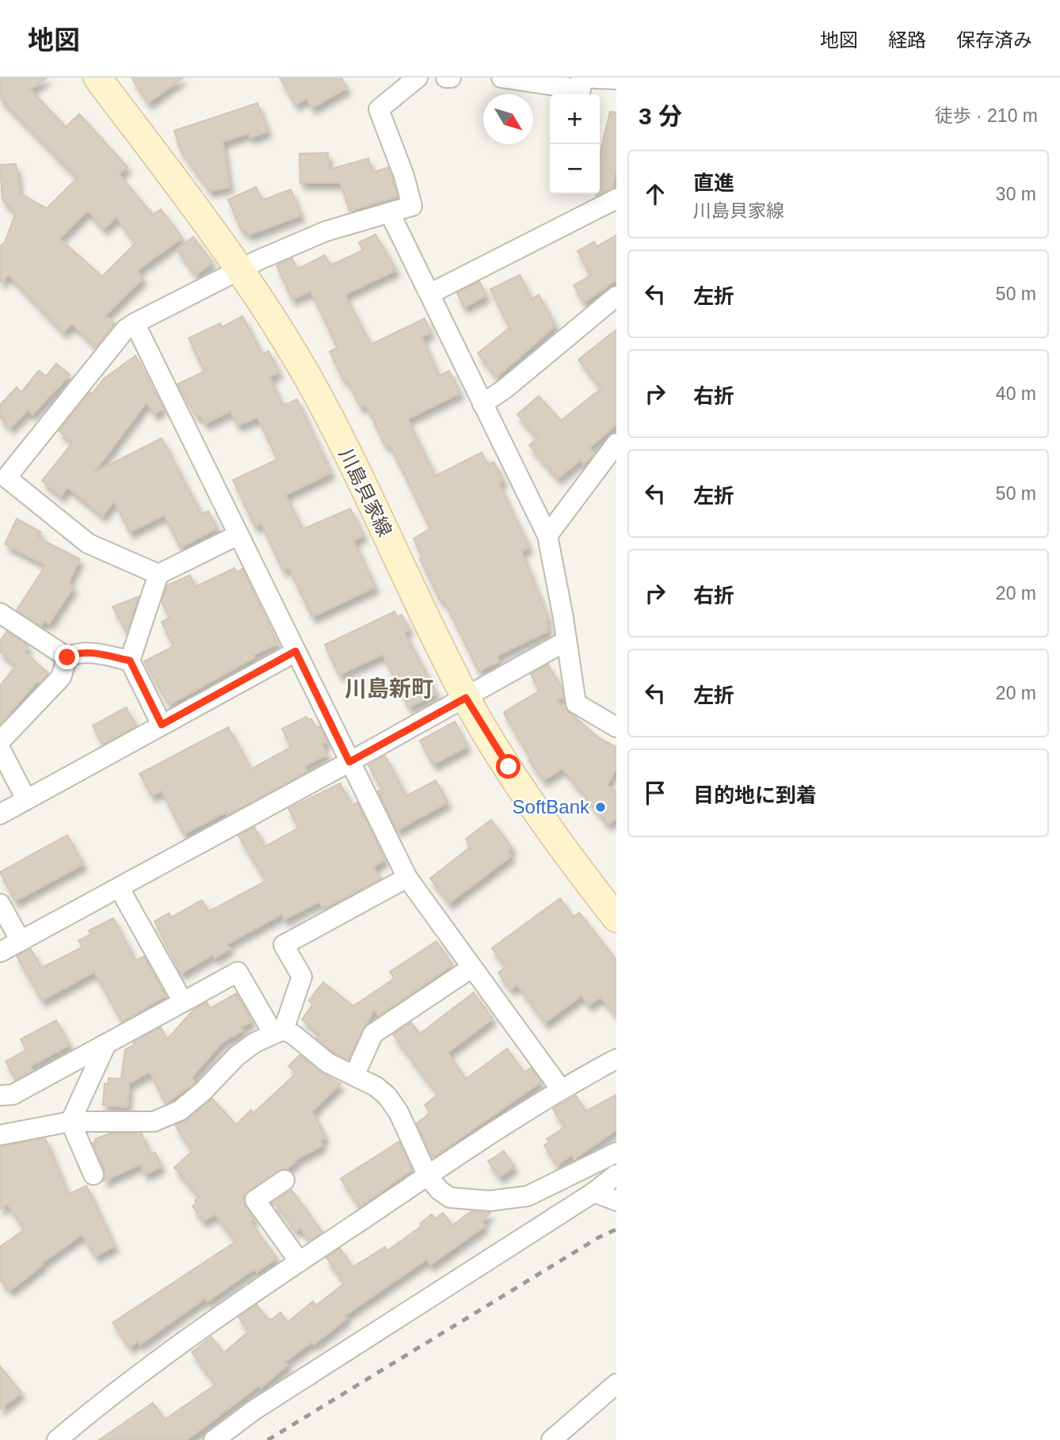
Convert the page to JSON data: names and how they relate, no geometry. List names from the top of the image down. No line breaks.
{"streets":{"main road":["川島貝家線"]},"districts":["川島新町"],"places":["SoftBank"],"north":"bottom right","page":{"header":"地図","nav":["地図","経路","保存済み"],"heading":["3 分","徒歩 · 210 m"],"map_buttons":["+","−"],"list":[["直進","川島貝家線","30 m"],["左折","50 m"],["右折","40 m"],["左折","50 m"],["右折","20 m"],["左折","20 m"],"目的地に到着"]}}
